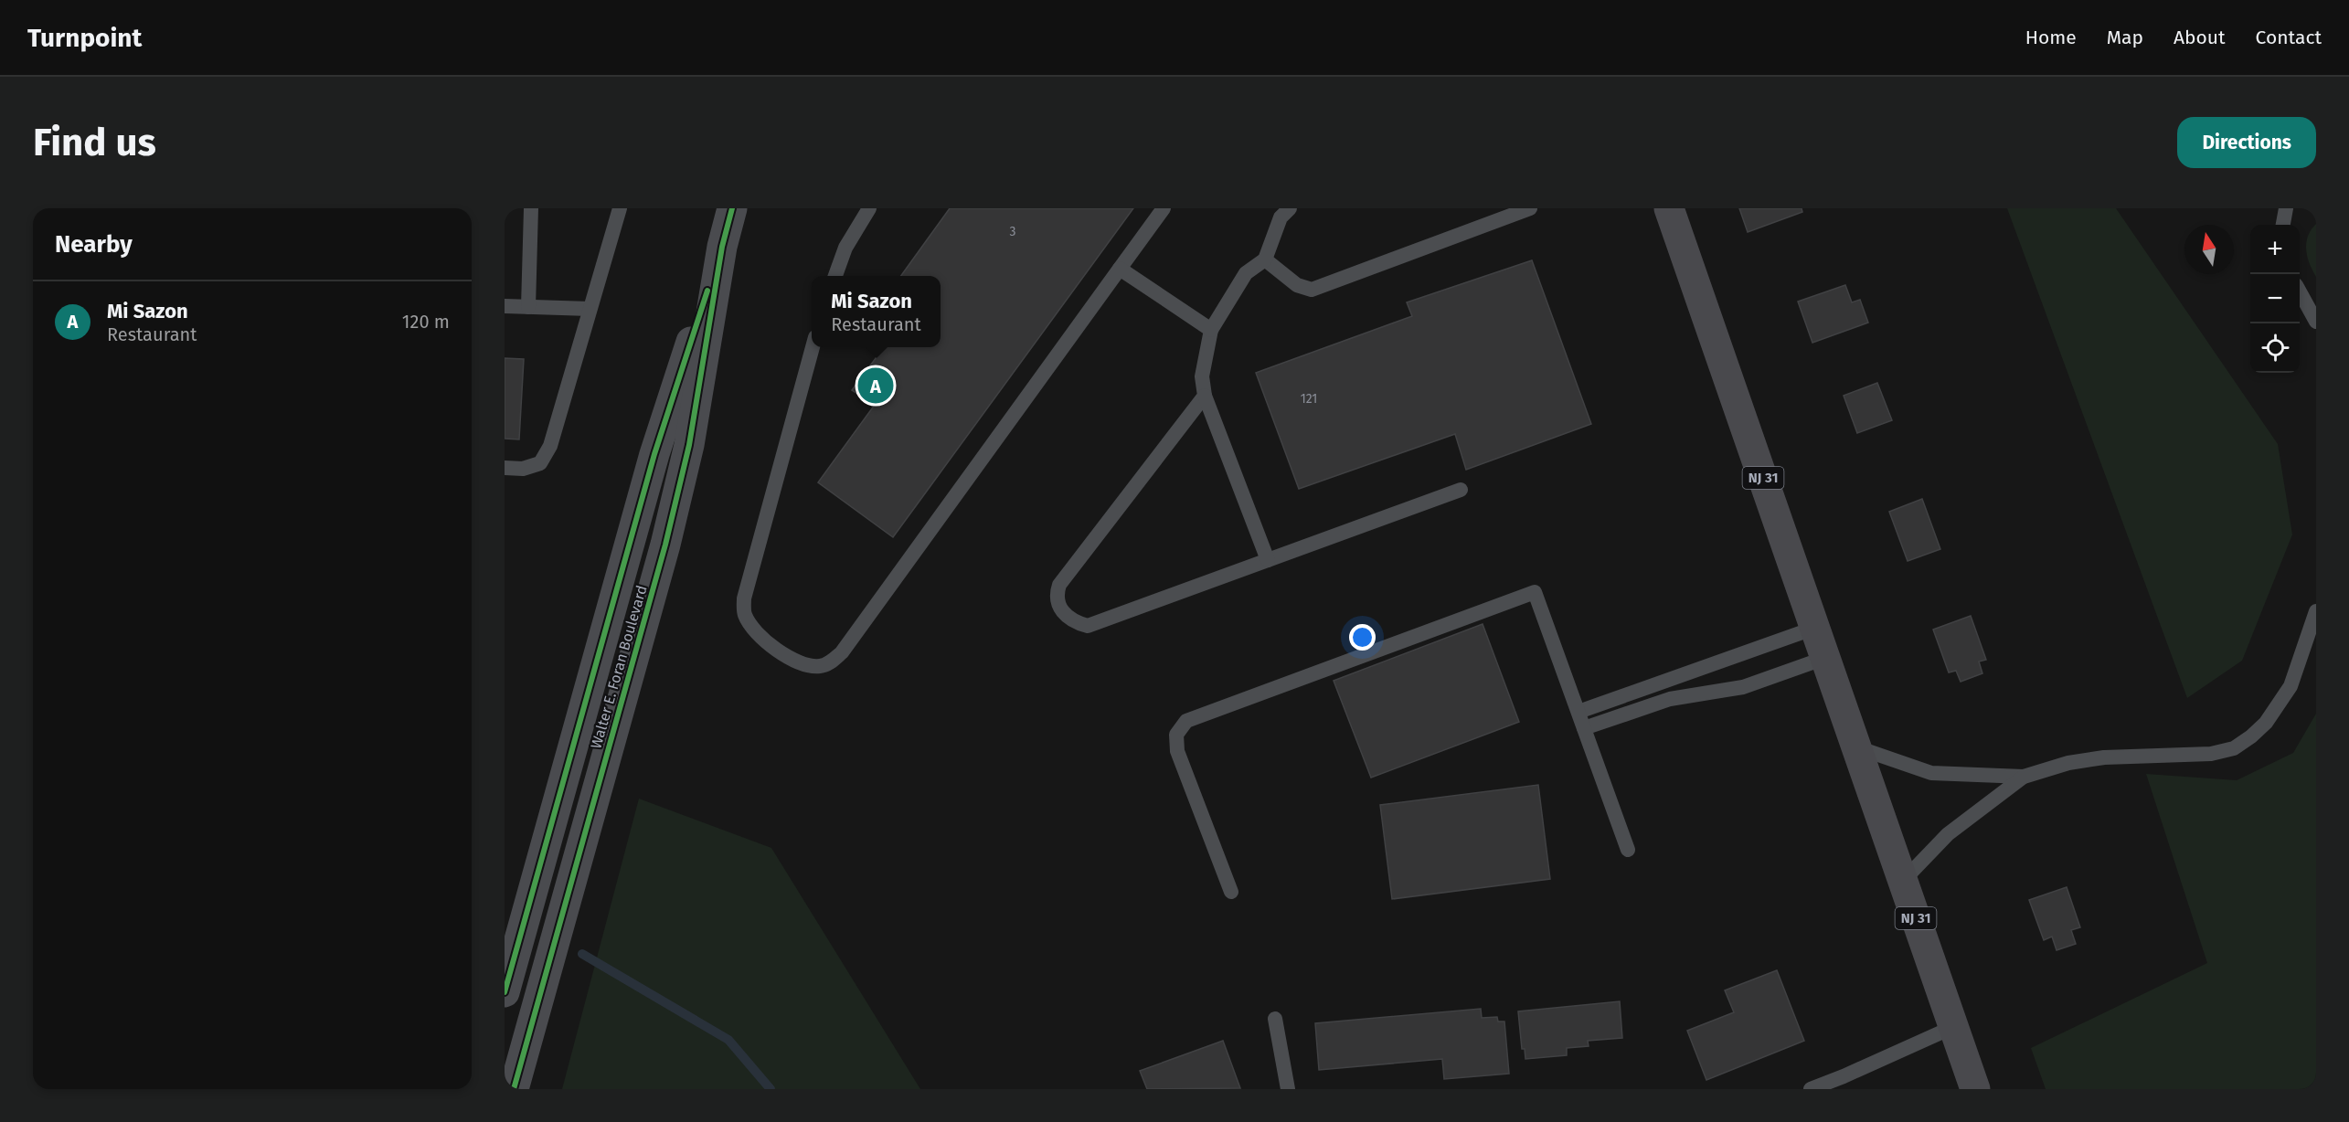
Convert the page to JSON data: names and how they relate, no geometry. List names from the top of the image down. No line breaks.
{"streets":{"highway":["NJ 31"],"street":["Walter E. Foran Boulevard"]},"house_numbers":["3","121"],"north":"top","page":{"header":"Turnpoint","nav":["Home","Map","About","Contact"],"buttons":"Directions","title":"Find us","heading":"Nearby","map_buttons":["+","−"],"popup":["Mi Sazon","Restaurant"],"list":[{"mark":"A","name":"Mi Sazon","note":"Restaurant","value":"120 m"}],"pins":"A"}}
